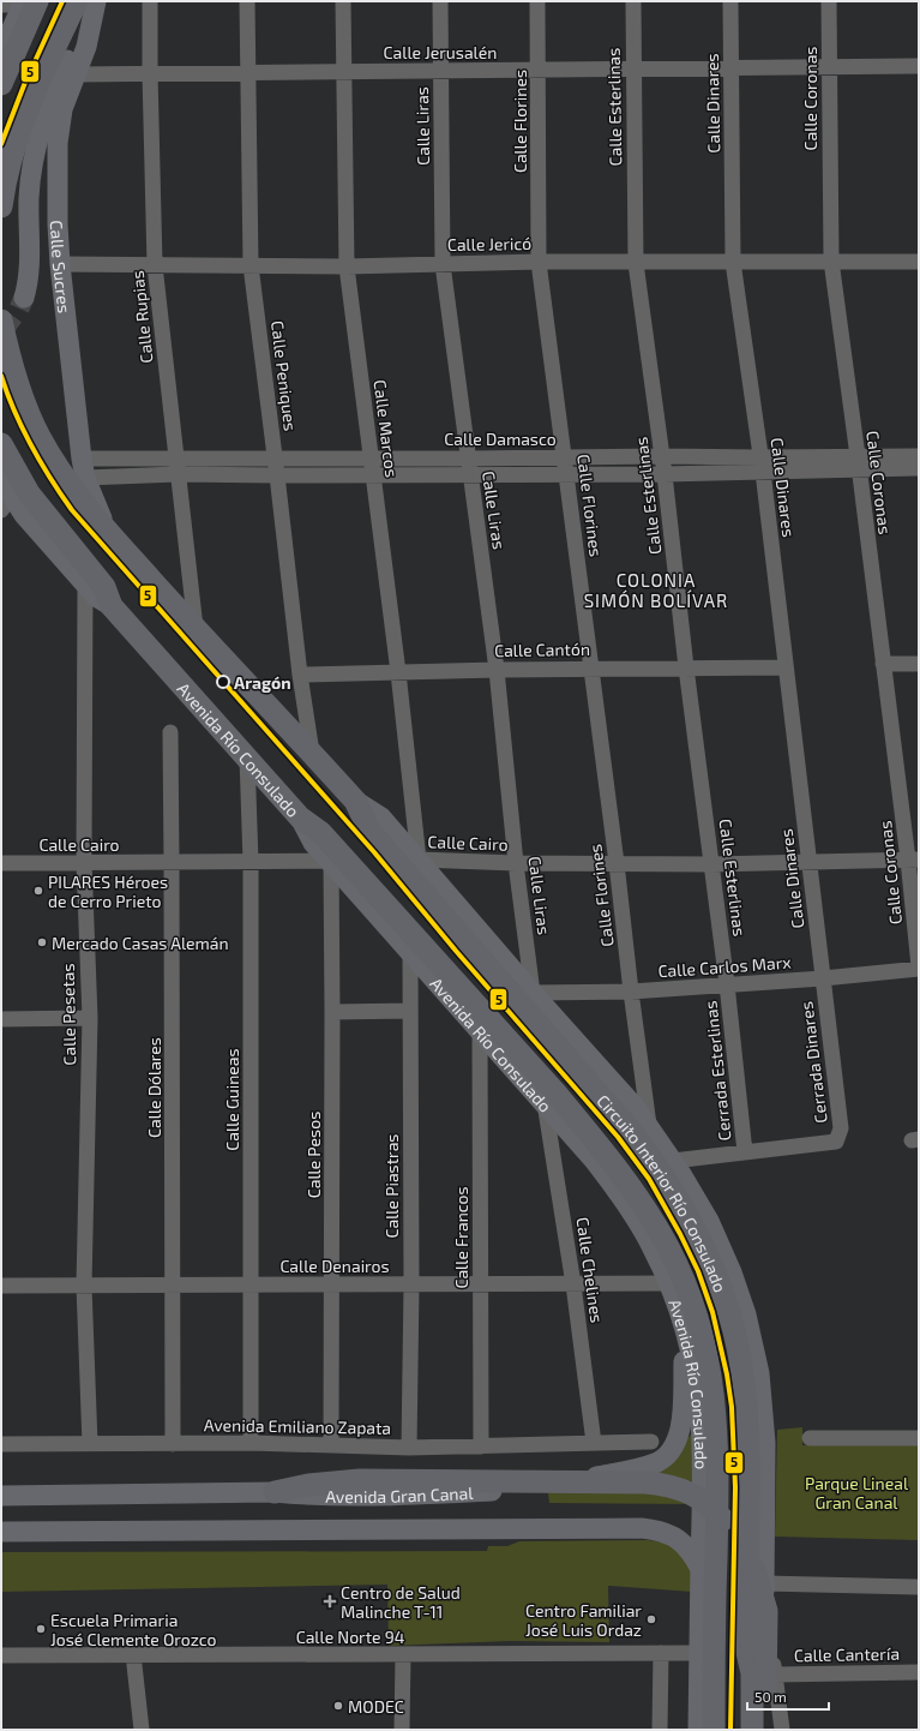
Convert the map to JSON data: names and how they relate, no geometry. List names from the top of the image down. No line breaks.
{"streets":{"highway":["Avenida Río Consulado","Circuito Interior Río Consulado"],"main road":["Calle Sucres","Avenida Gran Canal"],"street":["Calle Jerusalén","Calle Coronas","Calle Dinares","Calle Esterlinas","Calle Florines","Calle Liras","Calle Jericó","Calle Rupias","Calle Peniques","Calle Marcos","Calle Damasco","Calle Cantón","Calle Cairo","Calle Carlos Marx","Calle Pesetas","Cerrada Dinares","Cerrada Esterlinas","Calle Dólares","Calle Guineas","Calle Pesos","Calle Piastras","Calle Francos","Calle Denairos","Calle Chelines","Avenida Emiliano Zapata","Calle Norte 94","Calle Cantería"]},"crossings":[["Calle Jerusalén","Calle Coronas"],["Calle Jerusalén","Calle Dinares"],["Calle Jerusalén","Calle Esterlinas"],["Calle Jerusalén","Calle Florines"],["Calle Jerusalén","Calle Liras"],["Calle Jerusalén","Calle Sucres"],["Calle Jerusalén","Calle Rupias"],["Calle Jerusalén","Calle Peniques"],["Calle Jerusalén","Calle Marcos"],["Calle Coronas","Calle Jericó"],["Calle Coronas","Calle Damasco"],["Calle Coronas","Calle Cairo"],["Calle Coronas","Calle Carlos Marx"],["Calle Dinares","Calle Jericó"],["Calle Dinares","Calle Damasco"],["Calle Dinares","Calle Cantón"],["Calle Dinares","Calle Cairo"],["Calle Dinares","Calle Carlos Marx"],["Calle Dinares","Cerrada Dinares"],["Calle Esterlinas","Calle Jericó"],["Calle Esterlinas","Calle Damasco"],["Calle Esterlinas","Calle Cantón"],["Calle Esterlinas","Calle Cairo"],["Calle Esterlinas","Calle Carlos Marx"],["Calle Esterlinas","Cerrada Esterlinas"],["Calle Florines","Calle Jericó"],["Calle Florines","Calle Damasco"],["Calle Florines","Calle Cantón"],["Calle Florines","Calle Cairo"],["Calle Florines","Calle Carlos Marx"],["Calle Liras","Calle Jericó"],["Calle Liras","Calle Damasco"],["Calle Liras","Calle Cantón"],["Calle Liras","Calle Cairo"],["Calle Liras","Calle Carlos Marx"],["Calle Jericó","Calle Sucres"],["Calle Jericó","Calle Rupias"],["Calle Jericó","Calle Peniques"],["Calle Jericó","Calle Marcos"],["Calle Sucres","Calle Damasco"],["Calle Rupias","Calle Damasco"],["Calle Peniques","Calle Damasco"],["Calle Peniques","Calle Cantón"],["Calle Marcos","Calle Damasco"],["Calle Marcos","Calle Cantón"],["Calle Marcos","Calle Cairo"],["Avenida Río Consulado","Calle Cairo"],["Avenida Río Consulado","Calle Pesetas"],["Avenida Río Consulado","Calle Guineas"],["Avenida Río Consulado","Calle Pesos"],["Avenida Río Consulado","Calle Piastras"],["Avenida Río Consulado","Circuito Interior Río Consulado"],["Avenida Río Consulado","Calle Francos"],["Avenida Río Consulado","Calle Denairos"],["Avenida Río Consulado","Calle Chelines"],["Avenida Río Consulado","Avenida Gran Canal"],["Calle Cairo","Calle Pesetas"],["Calle Cairo","Calle Dólares"],["Calle Cairo","Calle Guineas"],["Calle Cairo","Calle Pesos"],["Calle Carlos Marx","Cerrada Dinares"],["Calle Carlos Marx","Cerrada Esterlinas"],["Calle Pesetas","Calle Denairos"],["Calle Pesetas","Avenida Emiliano Zapata"],["Cerrada Dinares","Cerrada Esterlinas"],["Calle Dólares","Calle Denairos"],["Calle Dólares","Avenida Emiliano Zapata"],["Calle Guineas","Calle Denairos"],["Calle Guineas","Avenida Emiliano Zapata"],["Calle Pesos","Calle Denairos"],["Calle Pesos","Avenida Emiliano Zapata"],["Calle Piastras","Calle Denairos"],["Calle Piastras","Avenida Emiliano Zapata"],["Calle Francos","Calle Denairos"],["Calle Francos","Avenida Emiliano Zapata"],["Calle Denairos","Calle Chelines"],["Calle Chelines","Avenida Emiliano Zapata"]],"districts":["COLONIA SIMÓN BOLÍVAR"],"parks":["Parque Lineal Gran Canal"],"places":{"other":["Aragón","PILARES Héroes de Cerro Prieto","Mercado Casas Alemán","Centro Familiar José Luis Ordaz","Escuela Primaria José Clemente Orozco","MODEC"],"health":["Centro de Salud Malinche T-11"]},"lines":["transit line 5"],"scale_bar":"50 m"}
